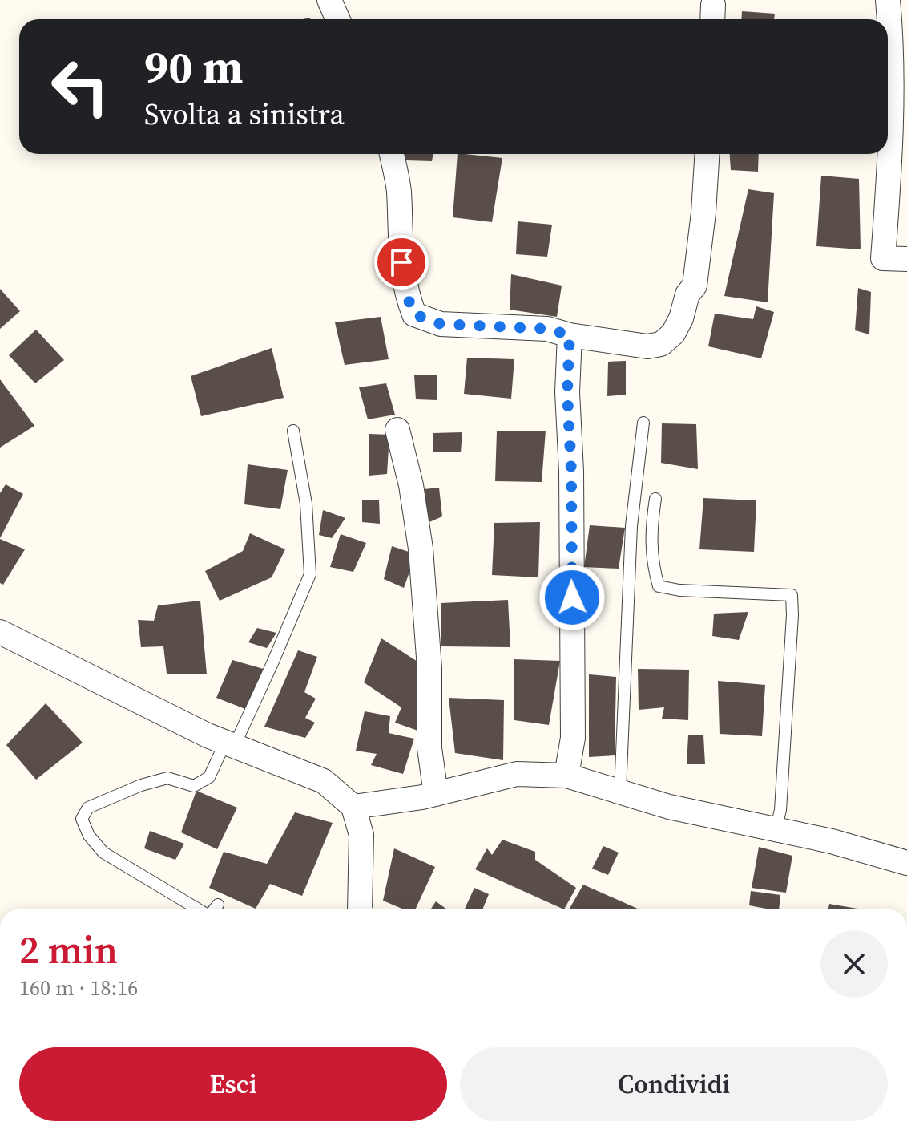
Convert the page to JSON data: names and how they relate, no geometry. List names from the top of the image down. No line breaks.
{"page":{"turn":["90 m","Svolta a sinistra"],"heading":["2 min","160 m · 18:16"],"buttons":["Esci","Condividi"]}}
